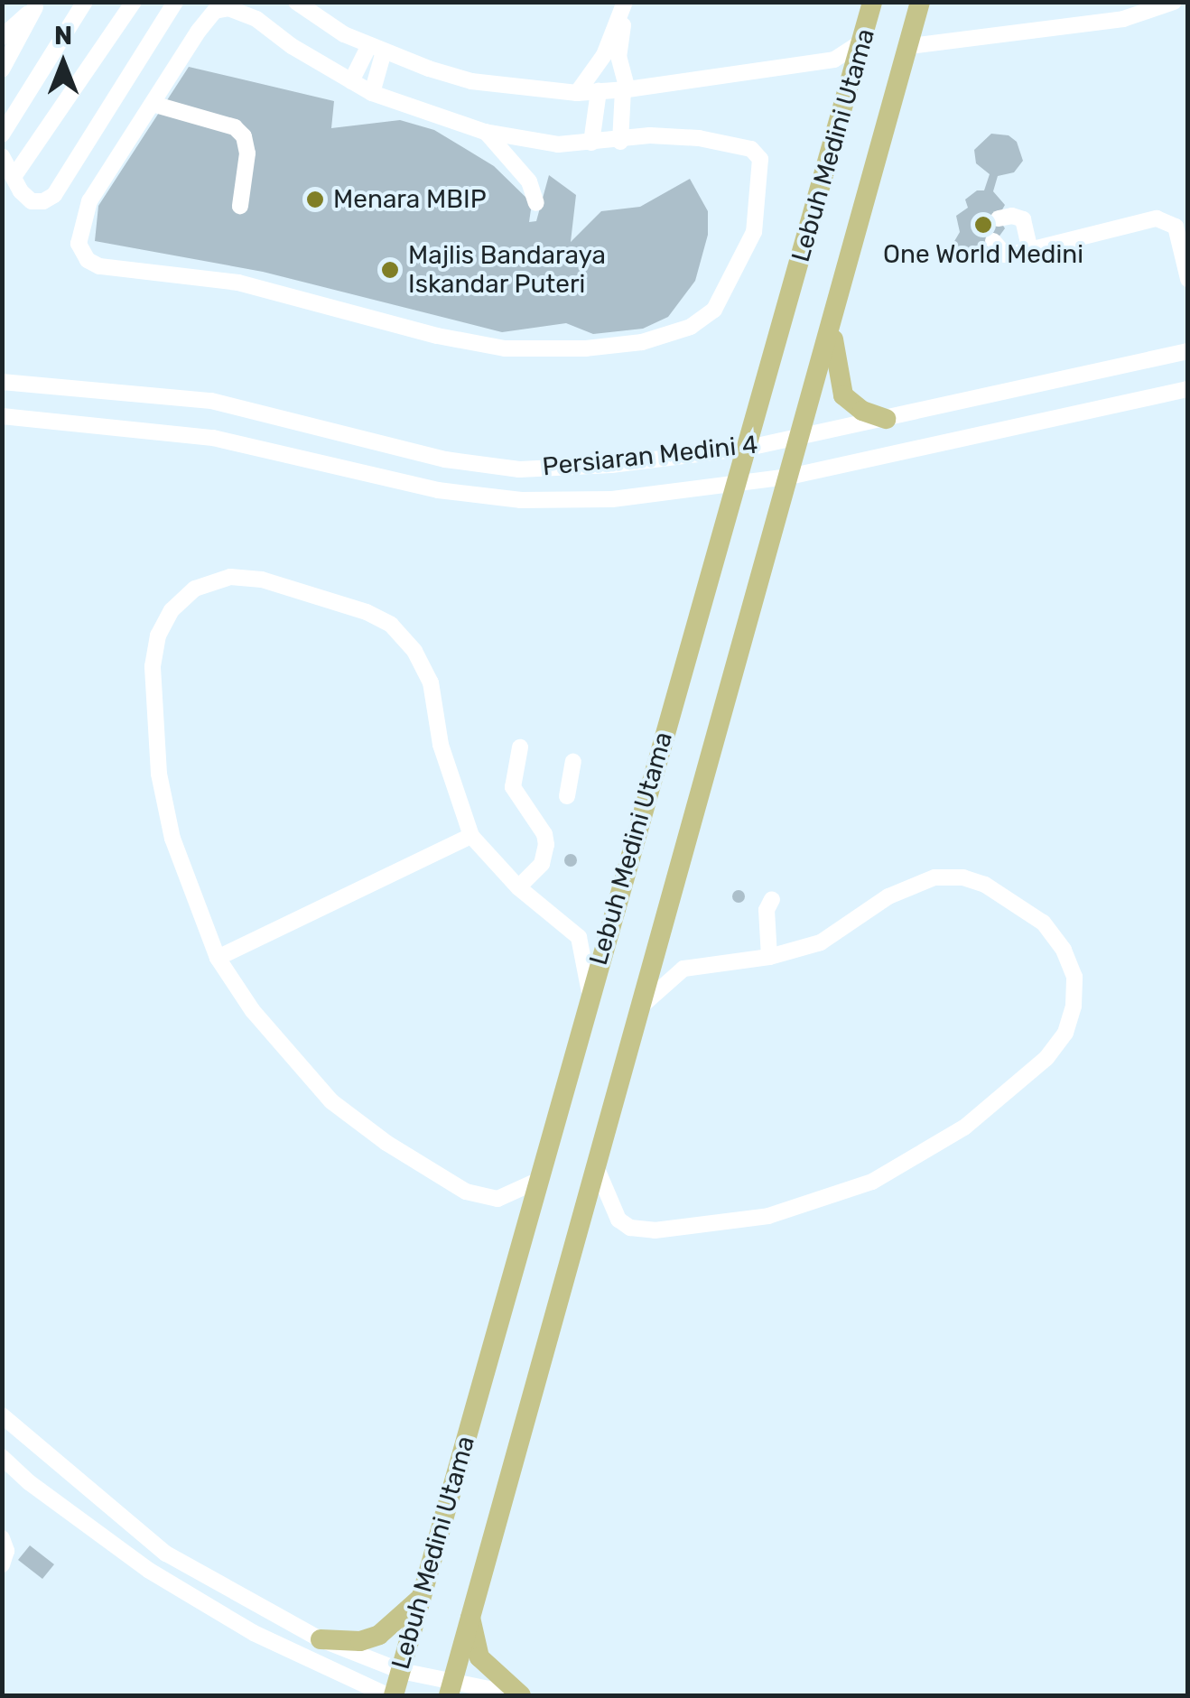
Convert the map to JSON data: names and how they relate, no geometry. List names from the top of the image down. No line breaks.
{"streets":{"main road":["Lebuh Medini Utama"],"street":["Persiaran Medini 4"]},"crossings":[["Lebuh Medini Utama","Persiaran Medini 4"]],"places":["Menara MBIP","One World Medini","Majlis Bandaraya Iskandar Puteri"],"north":"top"}
